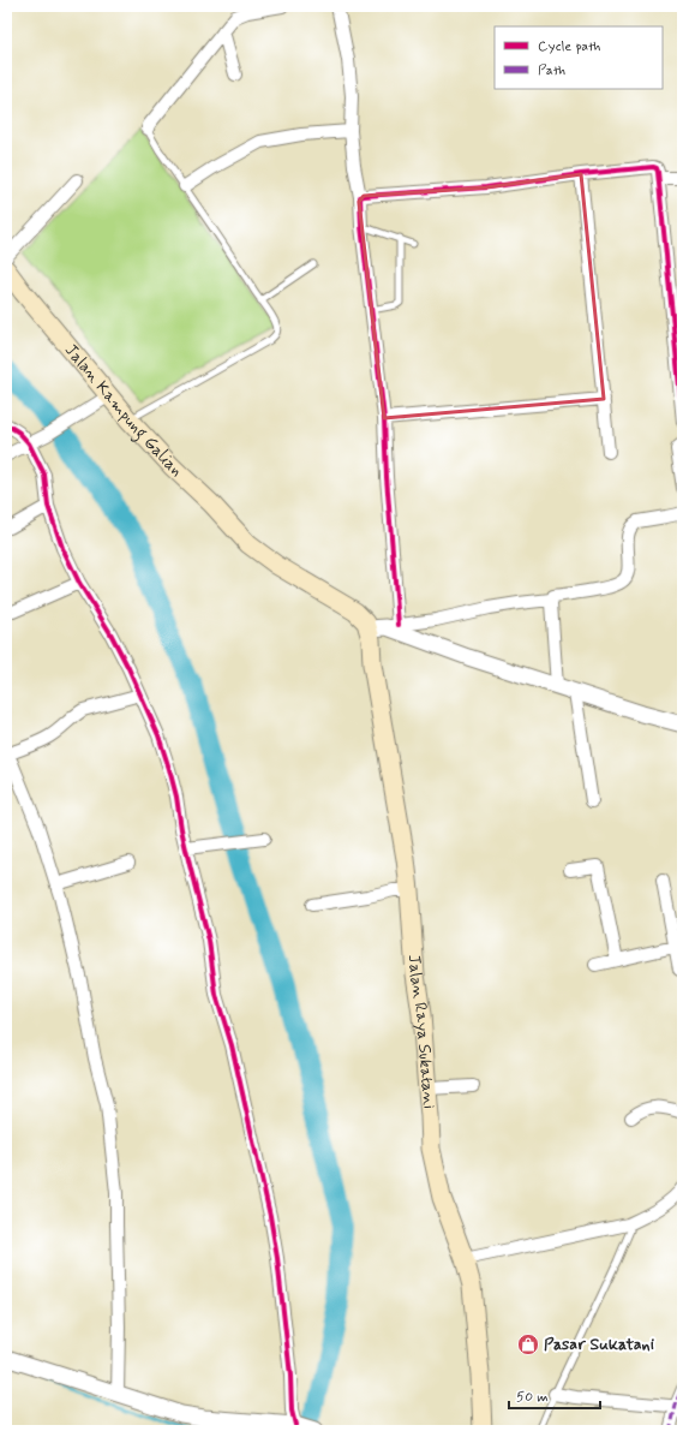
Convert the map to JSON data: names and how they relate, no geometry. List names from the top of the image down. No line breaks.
{"streets":{"main road":["Jalan Kampung Galian","Jalan Raya Sukatani"]},"crossings":[["Jalan Kampung Galian","Jalan Raya Sukatani"]],"places":{"shop":["Pasar Sukatani"]},"legend":["Cycle path","Path"],"scale_bar":"50 m"}
